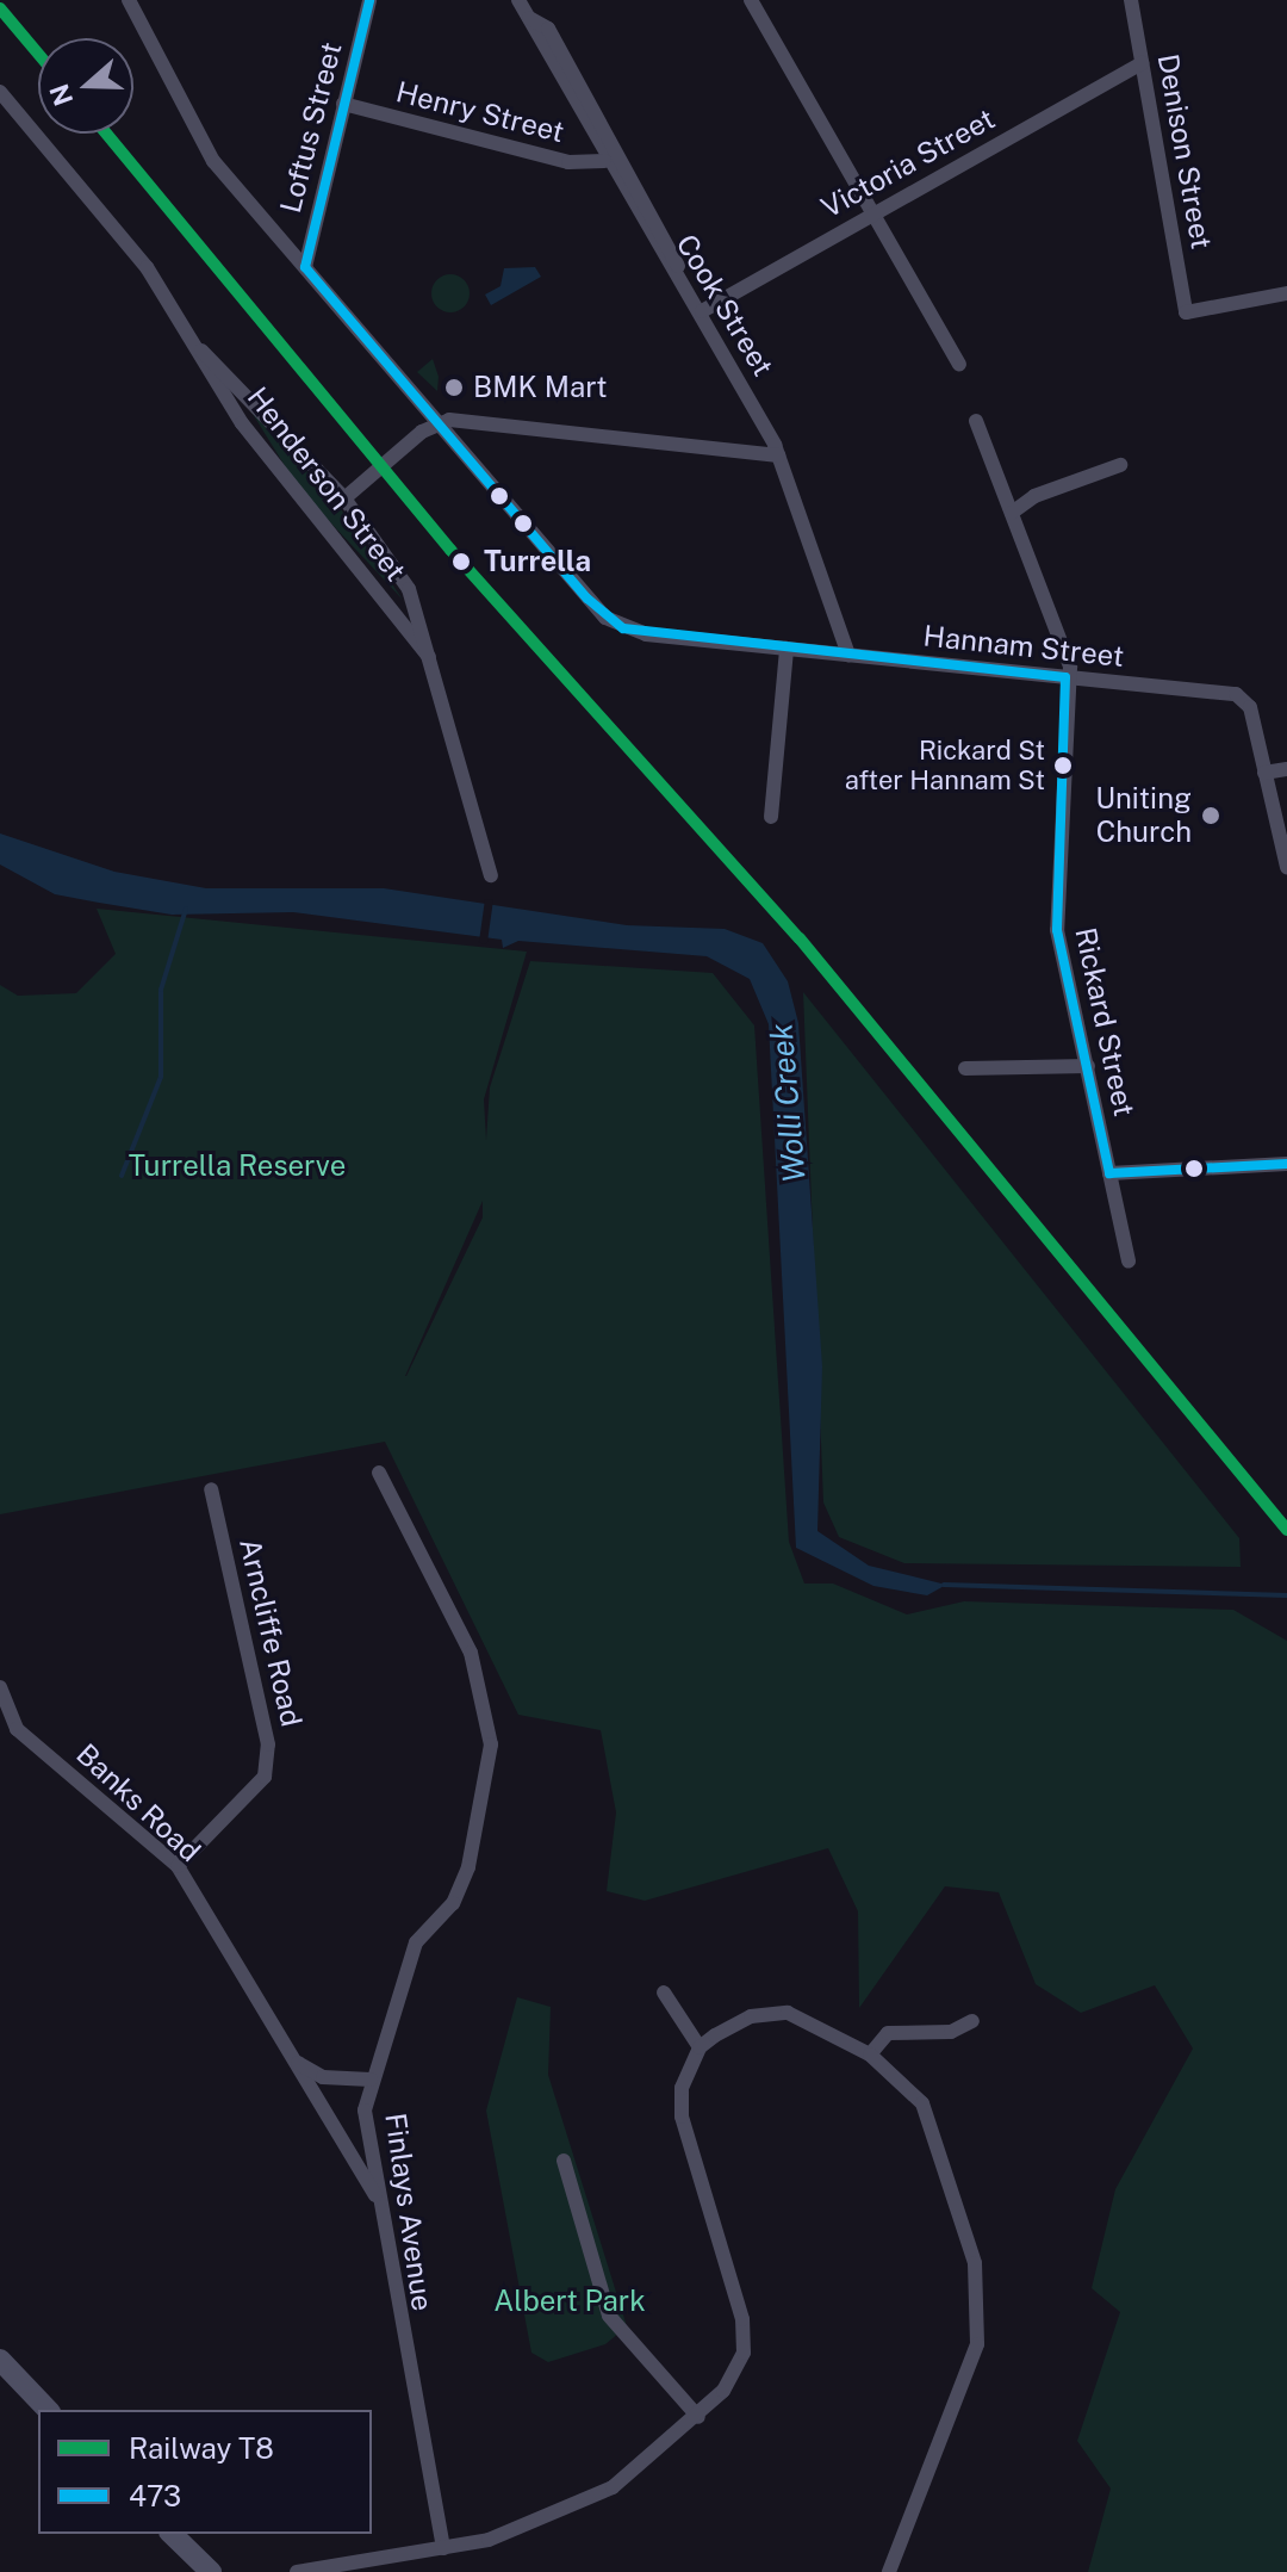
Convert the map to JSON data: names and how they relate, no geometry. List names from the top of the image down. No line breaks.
{"streets":{"street":["Henry Street","Loftus Street","Denison Street","Victoria Street","Cook Street","Henderson Street","Hannam Street","Rickard Street","Arncliffe Road","Banks Road","Finlays Avenue"]},"crossings":[["Henry Street","Loftus Street"],["Henry Street","Cook Street"],["Denison Street","Victoria Street"],["Victoria Street","Cook Street"],["Cook Street","Hannam Street"],["Hannam Street","Rickard Street"],["Arncliffe Road","Banks Road"],["Banks Road","Finlays Avenue"]],"water":["Wolli Creek"],"parks":["Turrella Reserve","Albert Park"],"places":["BMK Mart","Turrella","Rickard St after Hannam St","Uniting Church"],"lines":["transit line 473","rail line T8"],"legend":["Railway T8","473"],"north":"left"}
